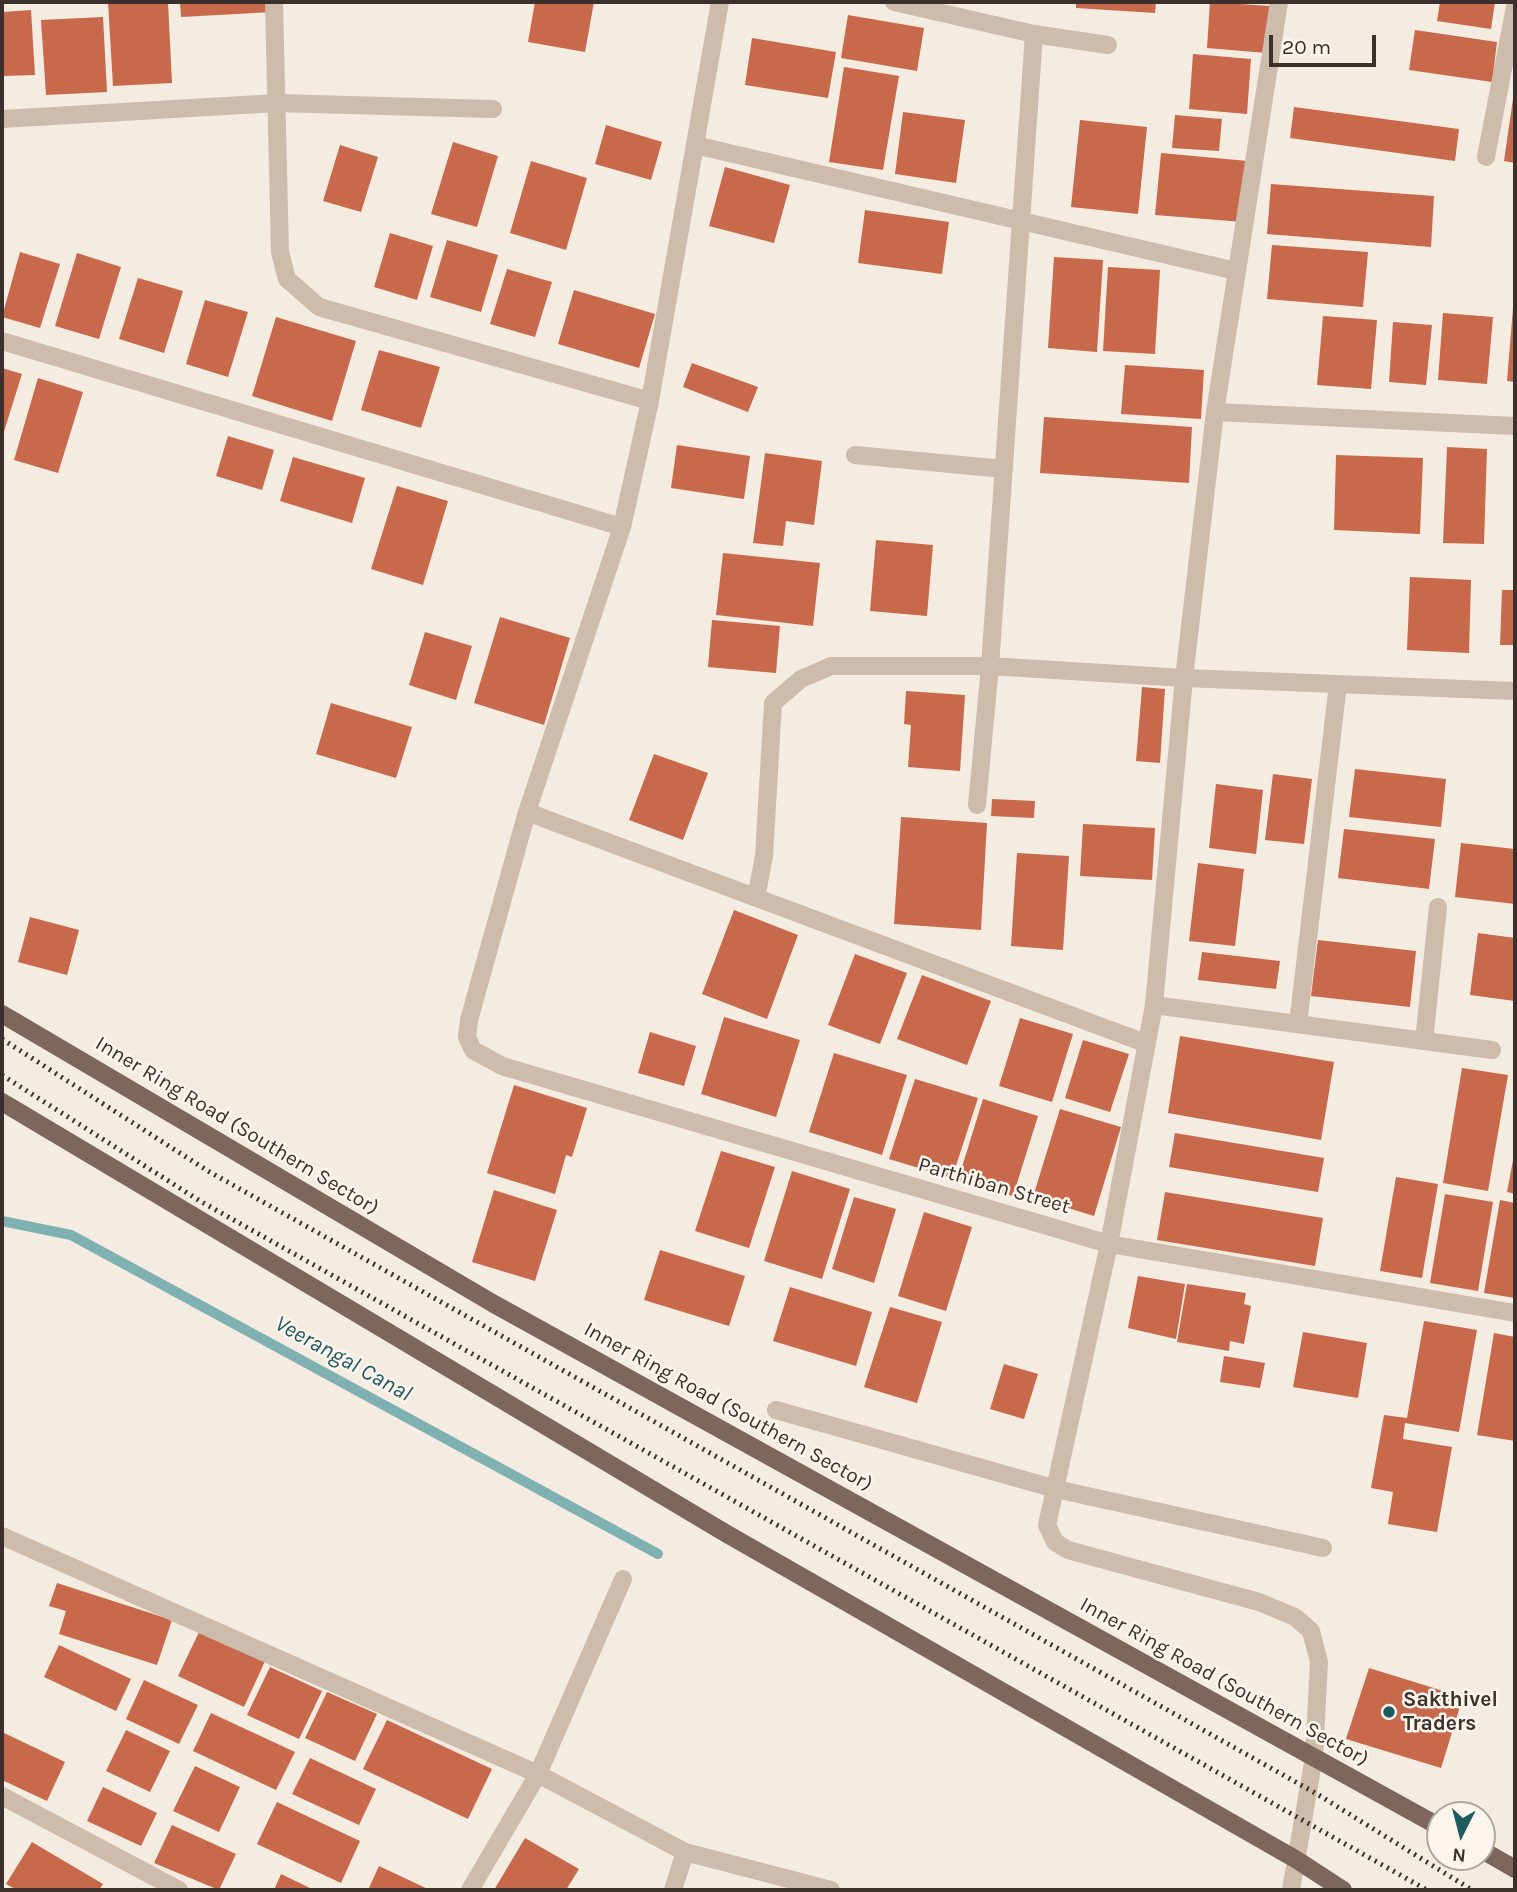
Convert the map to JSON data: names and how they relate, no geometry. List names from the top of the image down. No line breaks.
{"streets":{"main road":["Inner Ring Road (Southern Sector)"],"street":["Parthiban Street"]},"water":["Veerangal Canal"],"places":["Sakthivel Traders"],"scale_bar":"20 m","north":"bottom"}
